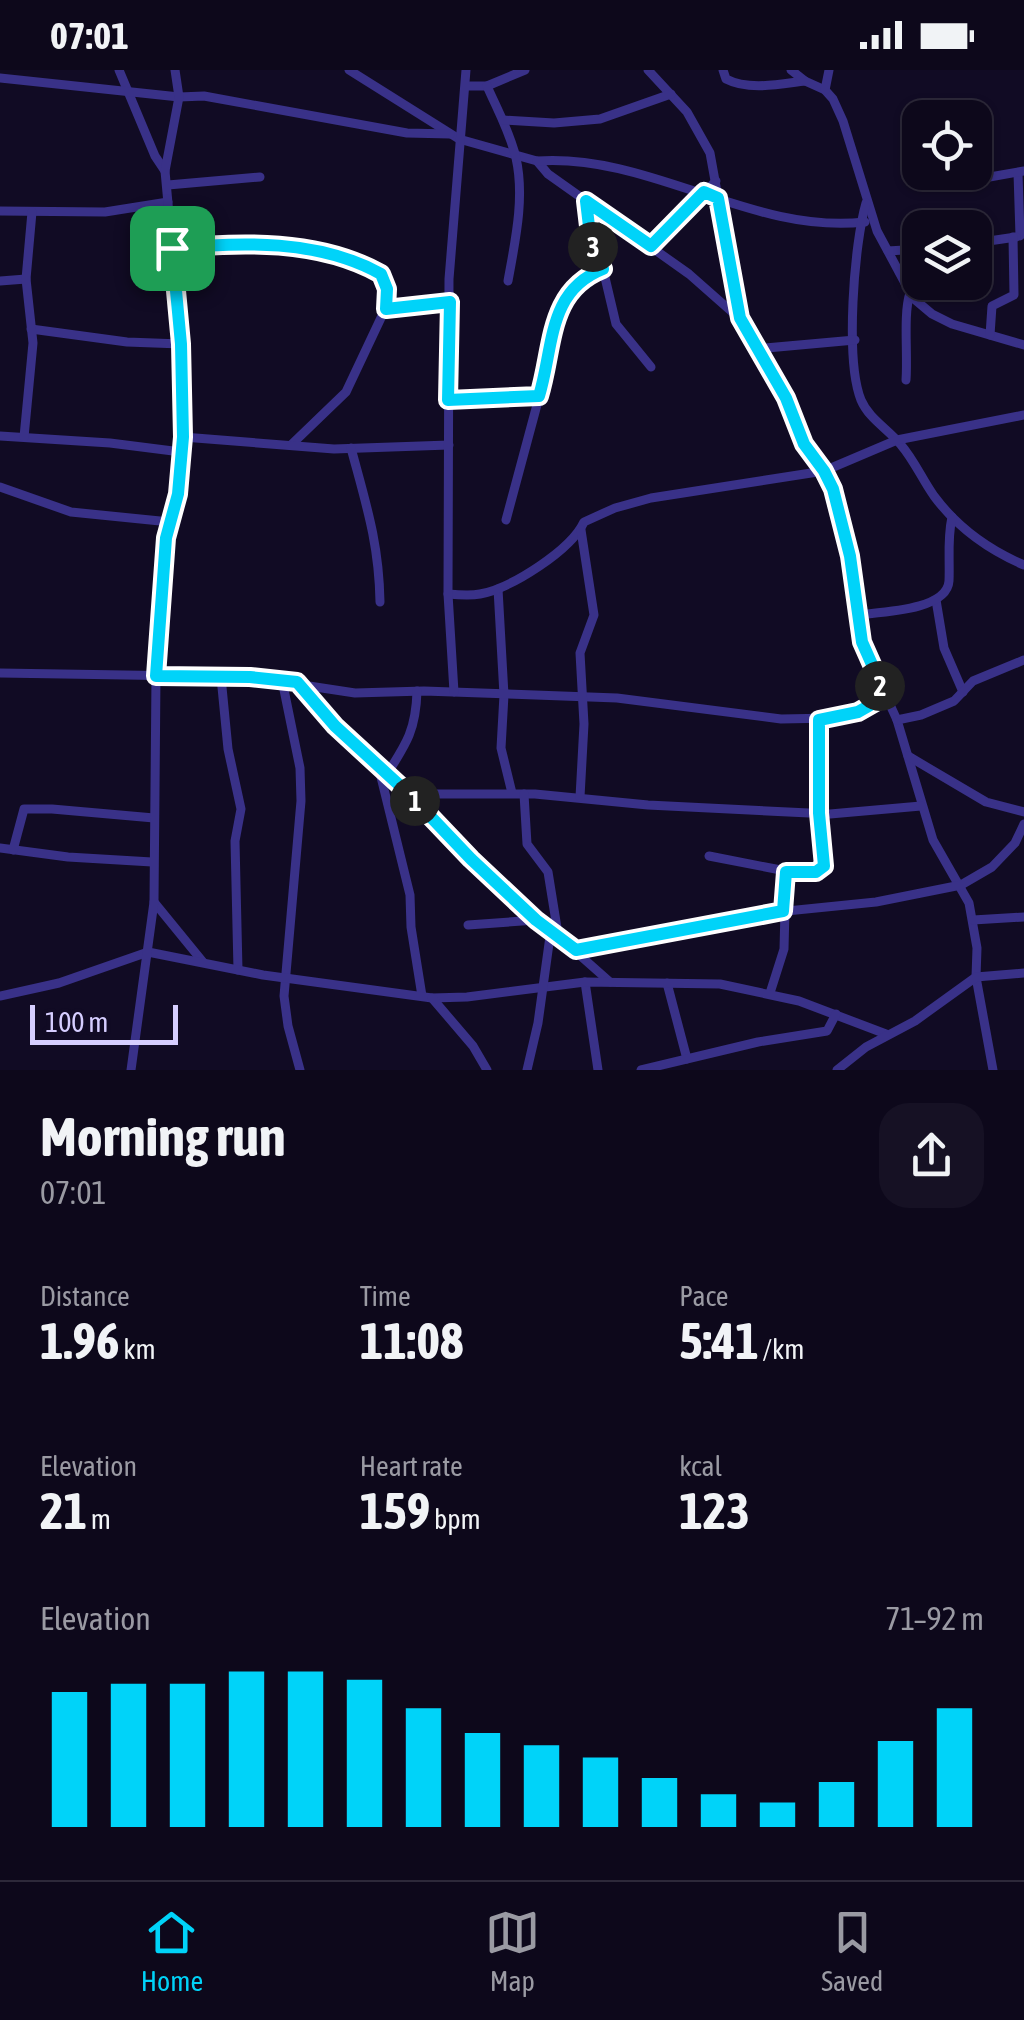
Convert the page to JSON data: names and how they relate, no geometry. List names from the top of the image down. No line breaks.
{"scale_bar":"100 m","page":{"status":"07:01","pins":["3","2","1"],"scale":"100 m","heading":["Morning run","07:01"],"stats":[["Distance","1.96 km"],["Time","11:08"],["Pace","5:41 /km"],["Elevation","21 m"],["Heart rate","159 bpm"],["kcal","123"]],"chart":["Elevation","71–92 m"],"tabs":["Home","Map","Saved"]}}
